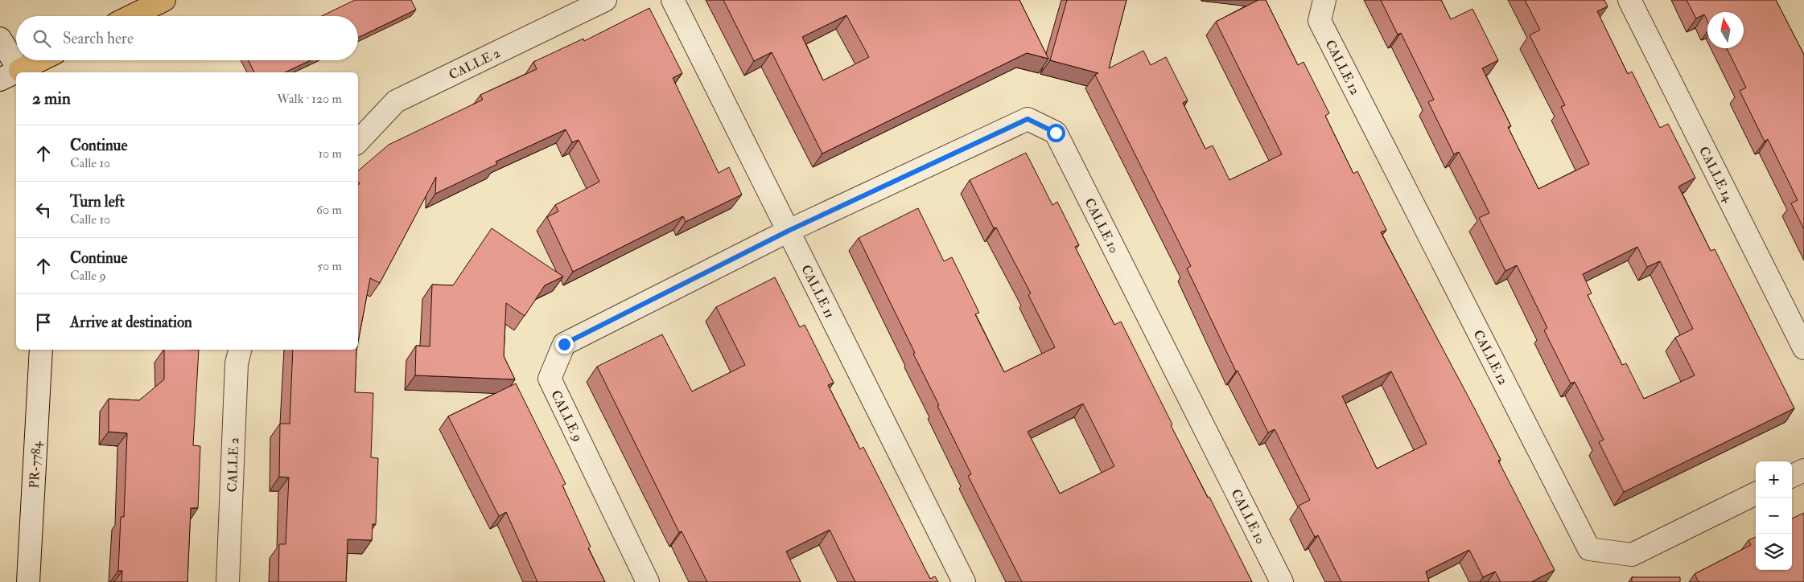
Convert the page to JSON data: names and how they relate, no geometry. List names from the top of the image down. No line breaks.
{"streets":{"street":["CALLE 2","CALLE 12","CALLE 14","CALLE 10","CALLE 11","CALLE 9","PR-7784"]},"crossings":[["CALLE 10","CALLE 11"],["CALLE 10","CALLE 9"],["CALLE 11","CALLE 9"]],"north":"top","page":{"search":"Search here","heading":["2 min","Walk · 120 m"],"list":[["Continue","Calle 10","10 m"],["Turn left","Calle 10","60 m"],["Continue","Calle 9","50 m"],"Arrive at destination"],"map_buttons":["+","−"]}}
